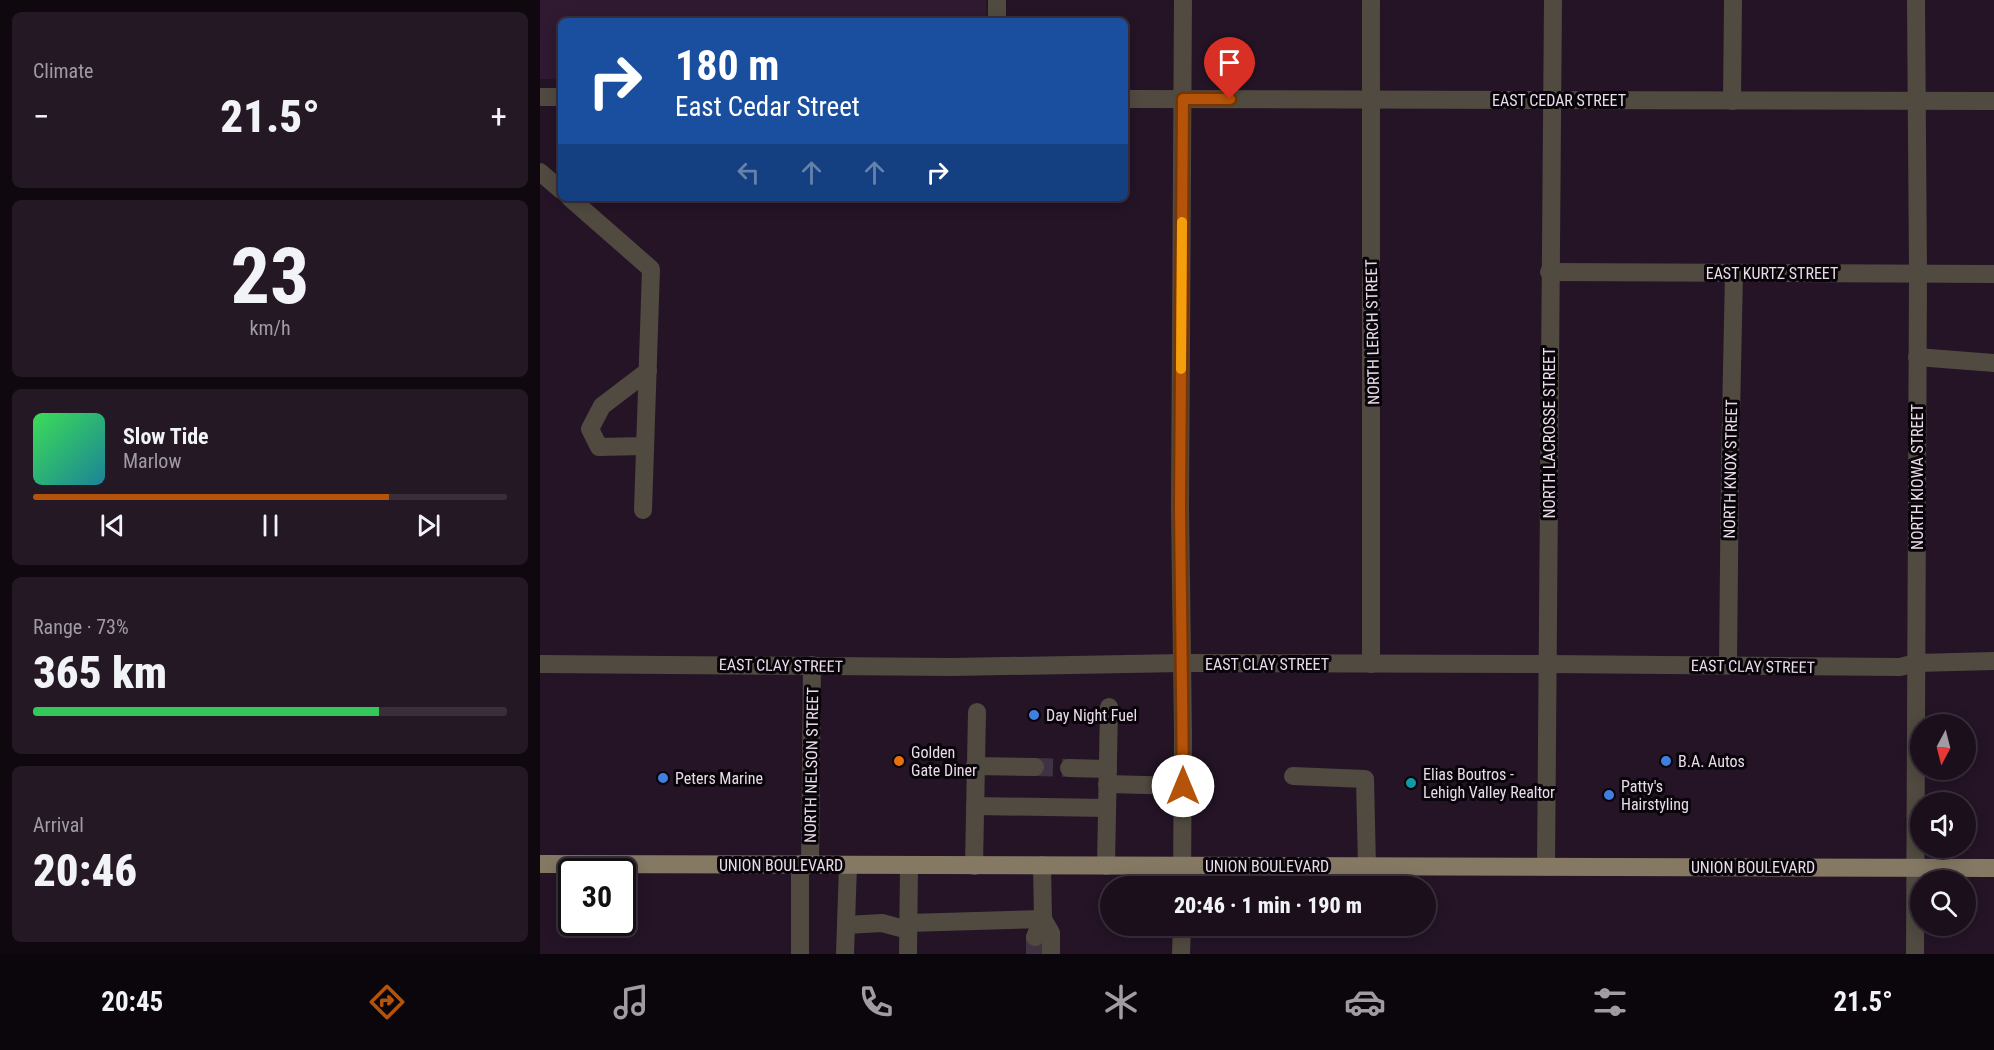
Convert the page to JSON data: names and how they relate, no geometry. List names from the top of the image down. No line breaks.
{"streets":{"main road":["UNION BOULEVARD"],"street":["EAST CEDAR STREET","EAST KURTZ STREET","NORTH LERCH STREET","NORTH LACROSSE STREET","NORTH KNOX STREET","NORTH KIOWA STREET","EAST CLAY STREET","NORTH NELSON STREET"]},"crossings":[["EAST CEDAR STREET","NORTH LERCH STREET"],["EAST CEDAR STREET","NORTH LACROSSE STREET"],["EAST CEDAR STREET","NORTH KIOWA STREET"],["EAST KURTZ STREET","NORTH LACROSSE STREET"],["EAST KURTZ STREET","NORTH KNOX STREET"],["EAST KURTZ STREET","NORTH KIOWA STREET"],["NORTH LERCH STREET","EAST CLAY STREET"],["NORTH LACROSSE STREET","EAST CLAY STREET"],["NORTH LACROSSE STREET","UNION BOULEVARD"],["NORTH KNOX STREET","EAST CLAY STREET"],["NORTH KIOWA STREET","EAST CLAY STREET"],["NORTH KIOWA STREET","UNION BOULEVARD"],["EAST CLAY STREET","NORTH NELSON STREET"],["NORTH NELSON STREET","UNION BOULEVARD"]],"places":["Day Night Fuel","Golden Gate Diner","B.A. Autos","Peters Marine","Elias Boutros - Lehigh Valley Realtor","Patty's Hairstyling"],"north":"bottom","page":{"tile":["Climate",["23","km/h"],["Range · 73%","365 km"],["Arrival","20:46"]],"turn":["180 m","East Cedar Street"],"heat":["−","21.5°","+"],"song":["Slow Tide","Marlow"],"limit":"30","trip":"20:46 · 1 min · 190 m","tabs":["20:45","21.5°"]}}
